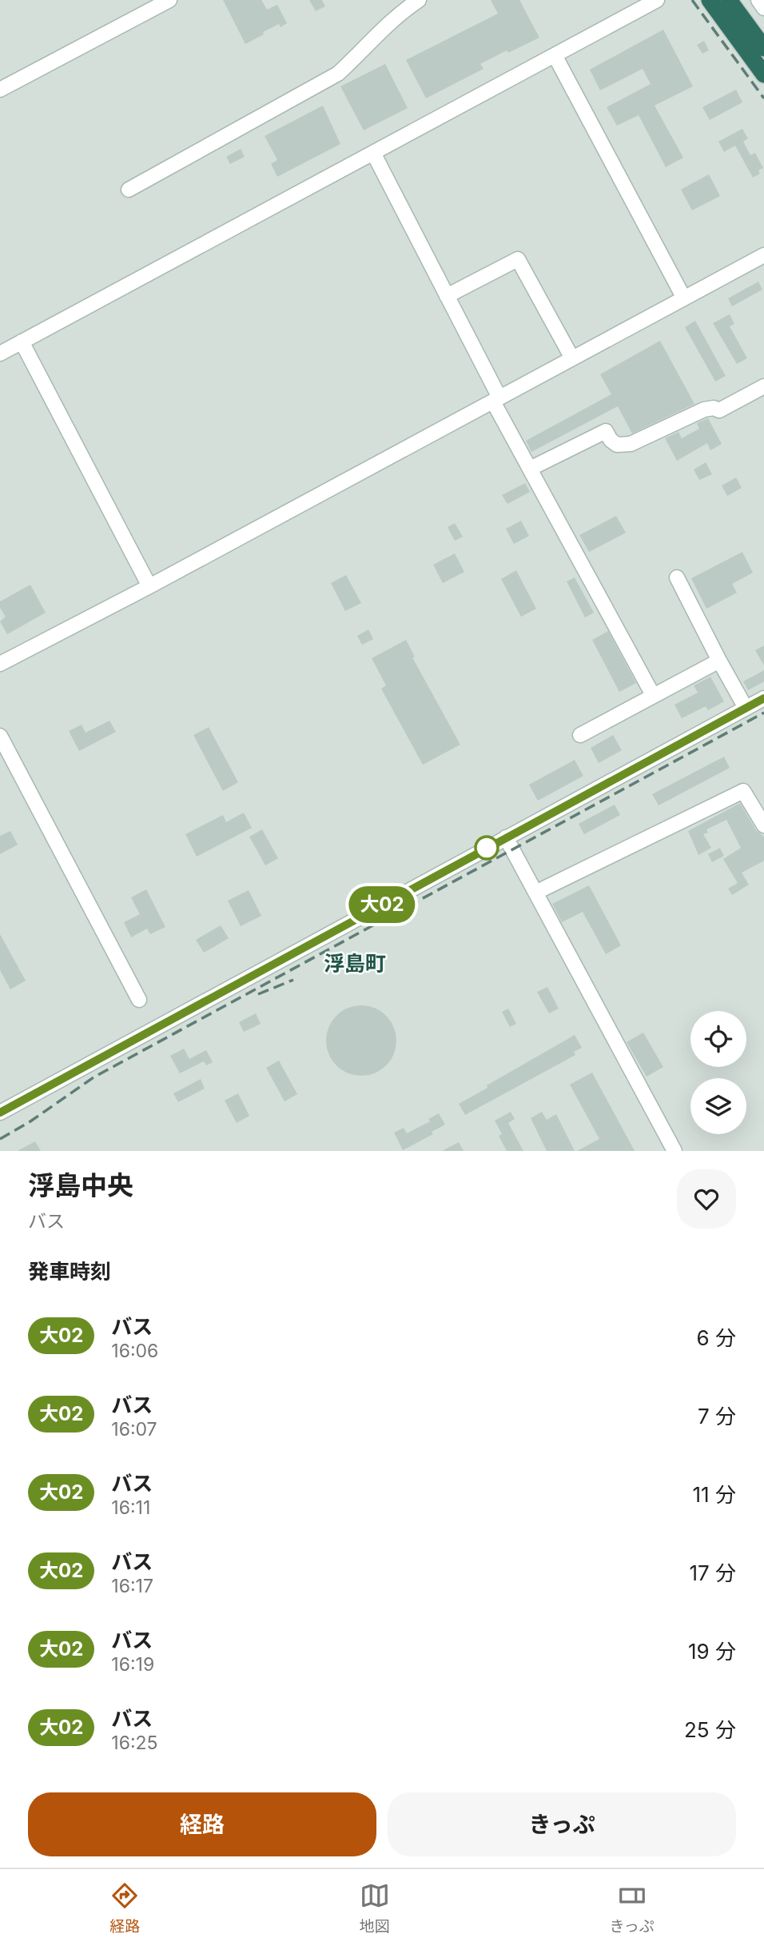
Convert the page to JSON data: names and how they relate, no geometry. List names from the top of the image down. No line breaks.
{"districts":["浮島町"],"lines":["bus line 大02"],"page":{"on_map":"大02","heading":[["浮島中央","バス"],"発車時刻"],"list":[{"mark":"大02","name":"バス","note":"16:06","value":"6 分"},{"mark":"大02","name":"バス","note":"16:07","value":"7 分"},{"mark":"大02","name":"バス","note":"16:11","value":"11 分"},{"mark":"大02","name":"バス","note":"16:17","value":"17 分"},{"mark":"大02","name":"バス","note":"16:19","value":"19 分"},{"mark":"大02","name":"バス","note":"16:25","value":"25 分"}],"buttons":["経路","きっぷ"],"tabs":["経路","地図","きっぷ"]}}
